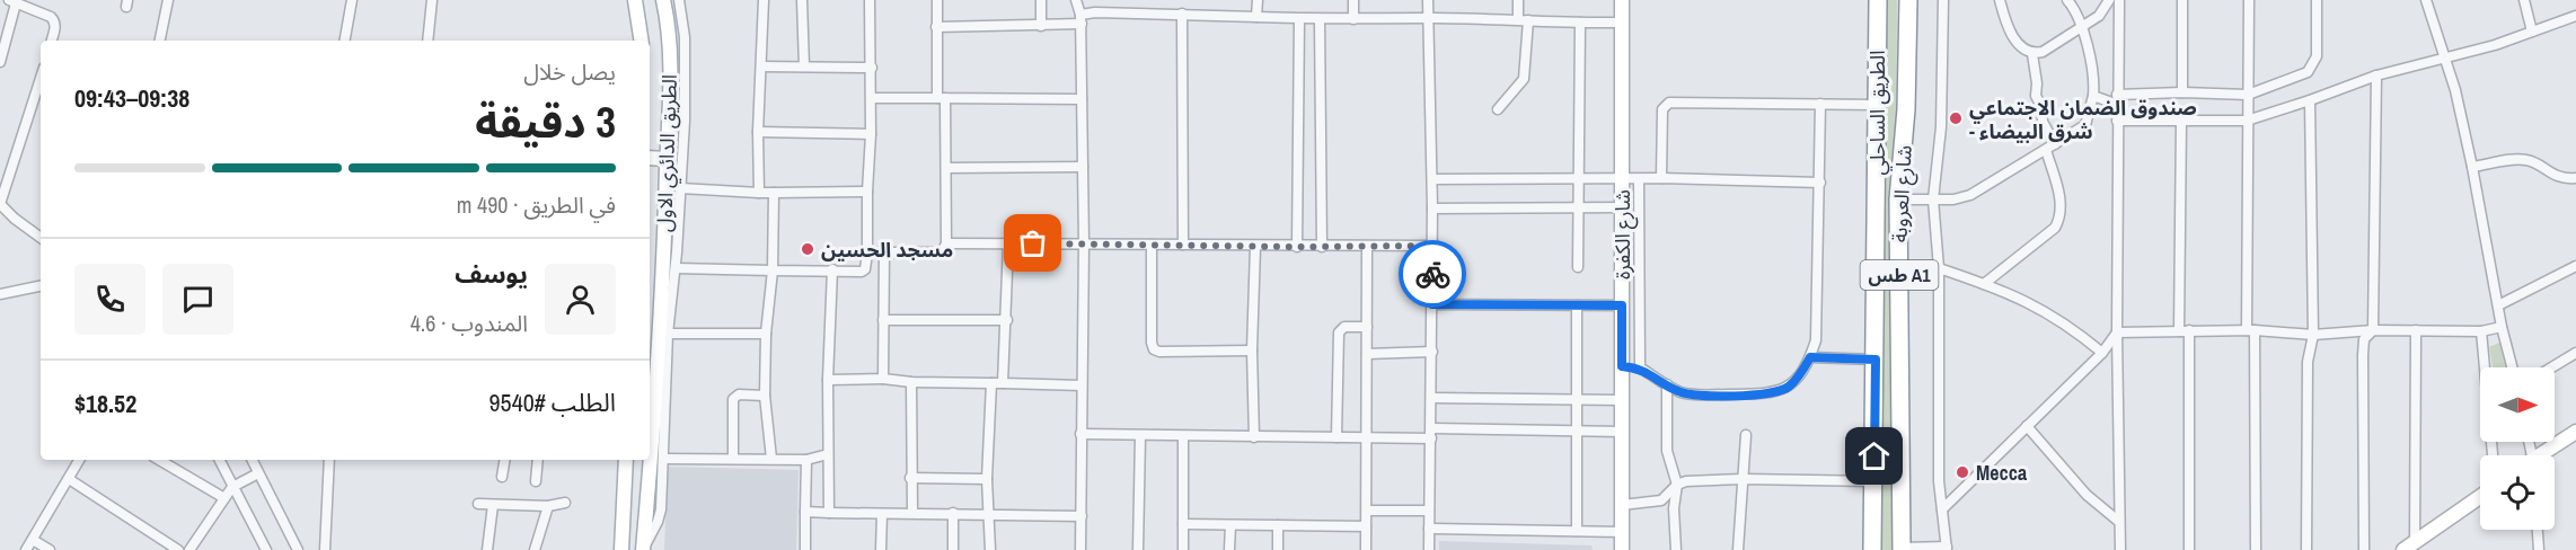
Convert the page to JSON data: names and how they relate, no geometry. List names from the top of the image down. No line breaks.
{"streets":{"highway":["الطريق الساحلي","شارع العروبة","طس A1"],"main road":["الطريق الدائري الاول","شارع الكفرة"]},"places":["صندوق الضمان الاجتماعي - شرق البيضاء","مسجد الحسين","Mecca"],"north":"right","page":{"heading":["3 دقيقة","يصل خلال","09:38–09:43"],"panel":["يوسف","المندوب · 4.6","الطلب #9540","$18.52"],"bar":"في الطريق · 490 m"}}
